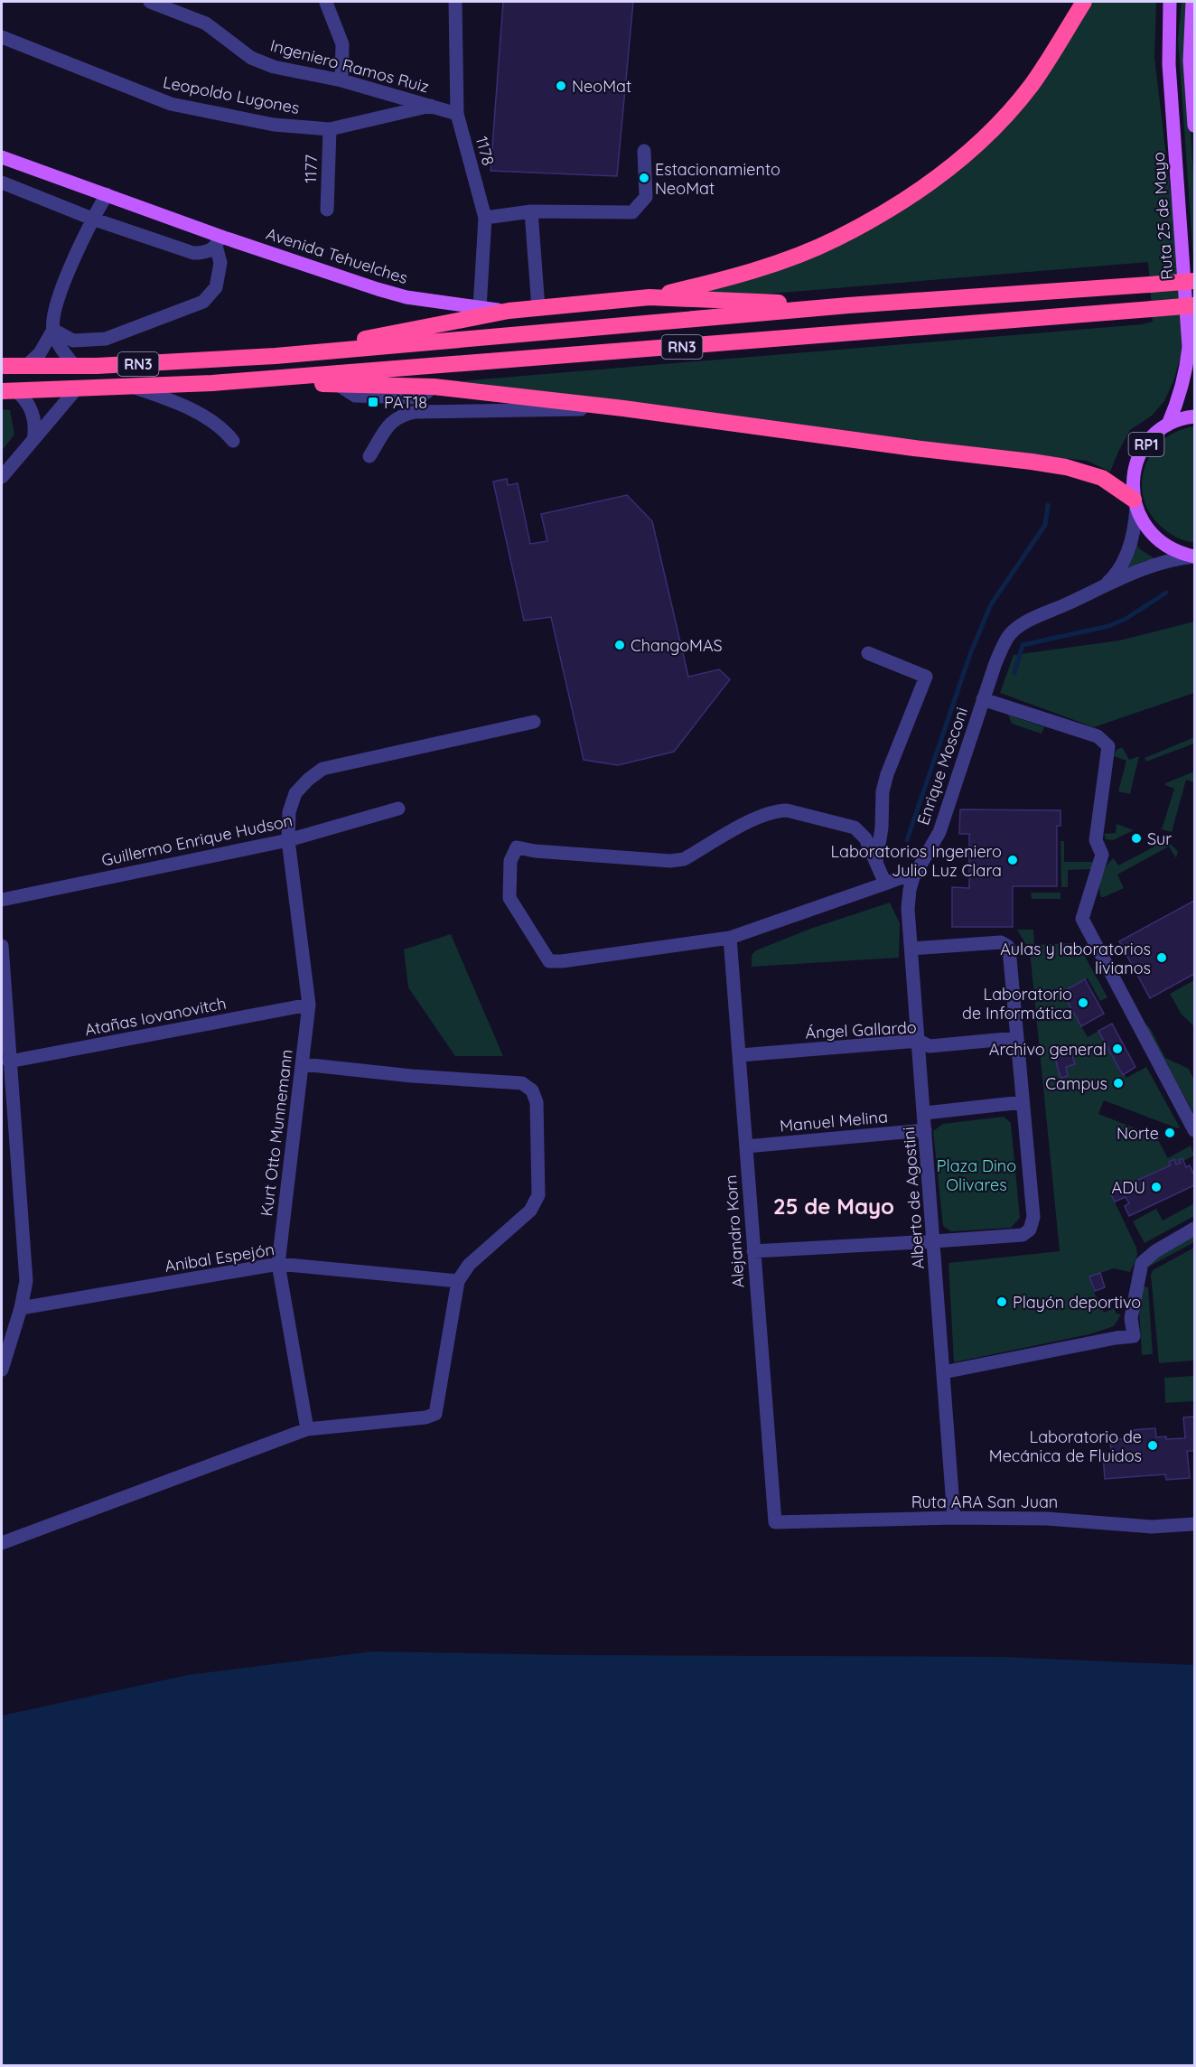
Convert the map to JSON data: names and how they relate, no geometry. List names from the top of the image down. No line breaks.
{"streets":{"highway":["RN3"],"main road":["Ruta 25 de Mayo","Avenida Tehuelches","RP1"],"street":["Ingeniero Ramos Ruiz","Leopoldo Lugones","1178","1177","Enrique Mosconi","Guillermo Enrique Hudson","Atañas Iovanovitch","Ángel Gallardo","Manuel Melina","Kurt Otto Munnemann","Alberto de Agostini","Alejandro Korn","Anibal Espejón","Ruta ARA San Juan"]},"crossings":[["Ingeniero Ramos Ruiz","Leopoldo Lugones"],["Ingeniero Ramos Ruiz","1178"],["Leopoldo Lugones","1177"],["1178","Avenida Tehuelches"],["Ruta 25 de Mayo","Enrique Mosconi"],["Enrique Mosconi","Alberto de Agostini"],["Guillermo Enrique Hudson","Kurt Otto Munnemann"],["Atañas Iovanovitch","Kurt Otto Munnemann"],["Ángel Gallardo","Alberto de Agostini"],["Ángel Gallardo","Alejandro Korn"],["Manuel Melina","Alberto de Agostini"],["Manuel Melina","Alejandro Korn"],["Kurt Otto Munnemann","Anibal Espejón"],["Alberto de Agostini","Ruta ARA San Juan"],["Alejandro Korn","Ruta ARA San Juan"]],"districts":["25 de Mayo"],"parks":["Plaza Dino Olivares"],"places":{"other":["NeoMat","Estacionamiento NeoMat","ChangoMAS","Sur","Laboratorios Ingeniero Julio Luz Clara","Aulas y laboratorios livianos","Laboratorio de Informática","Archivo general","Campus","Norte","ADU","Playón deportivo","Laboratorio de Mecánica de Fluidos"],"transit":["PAT18"]}}
